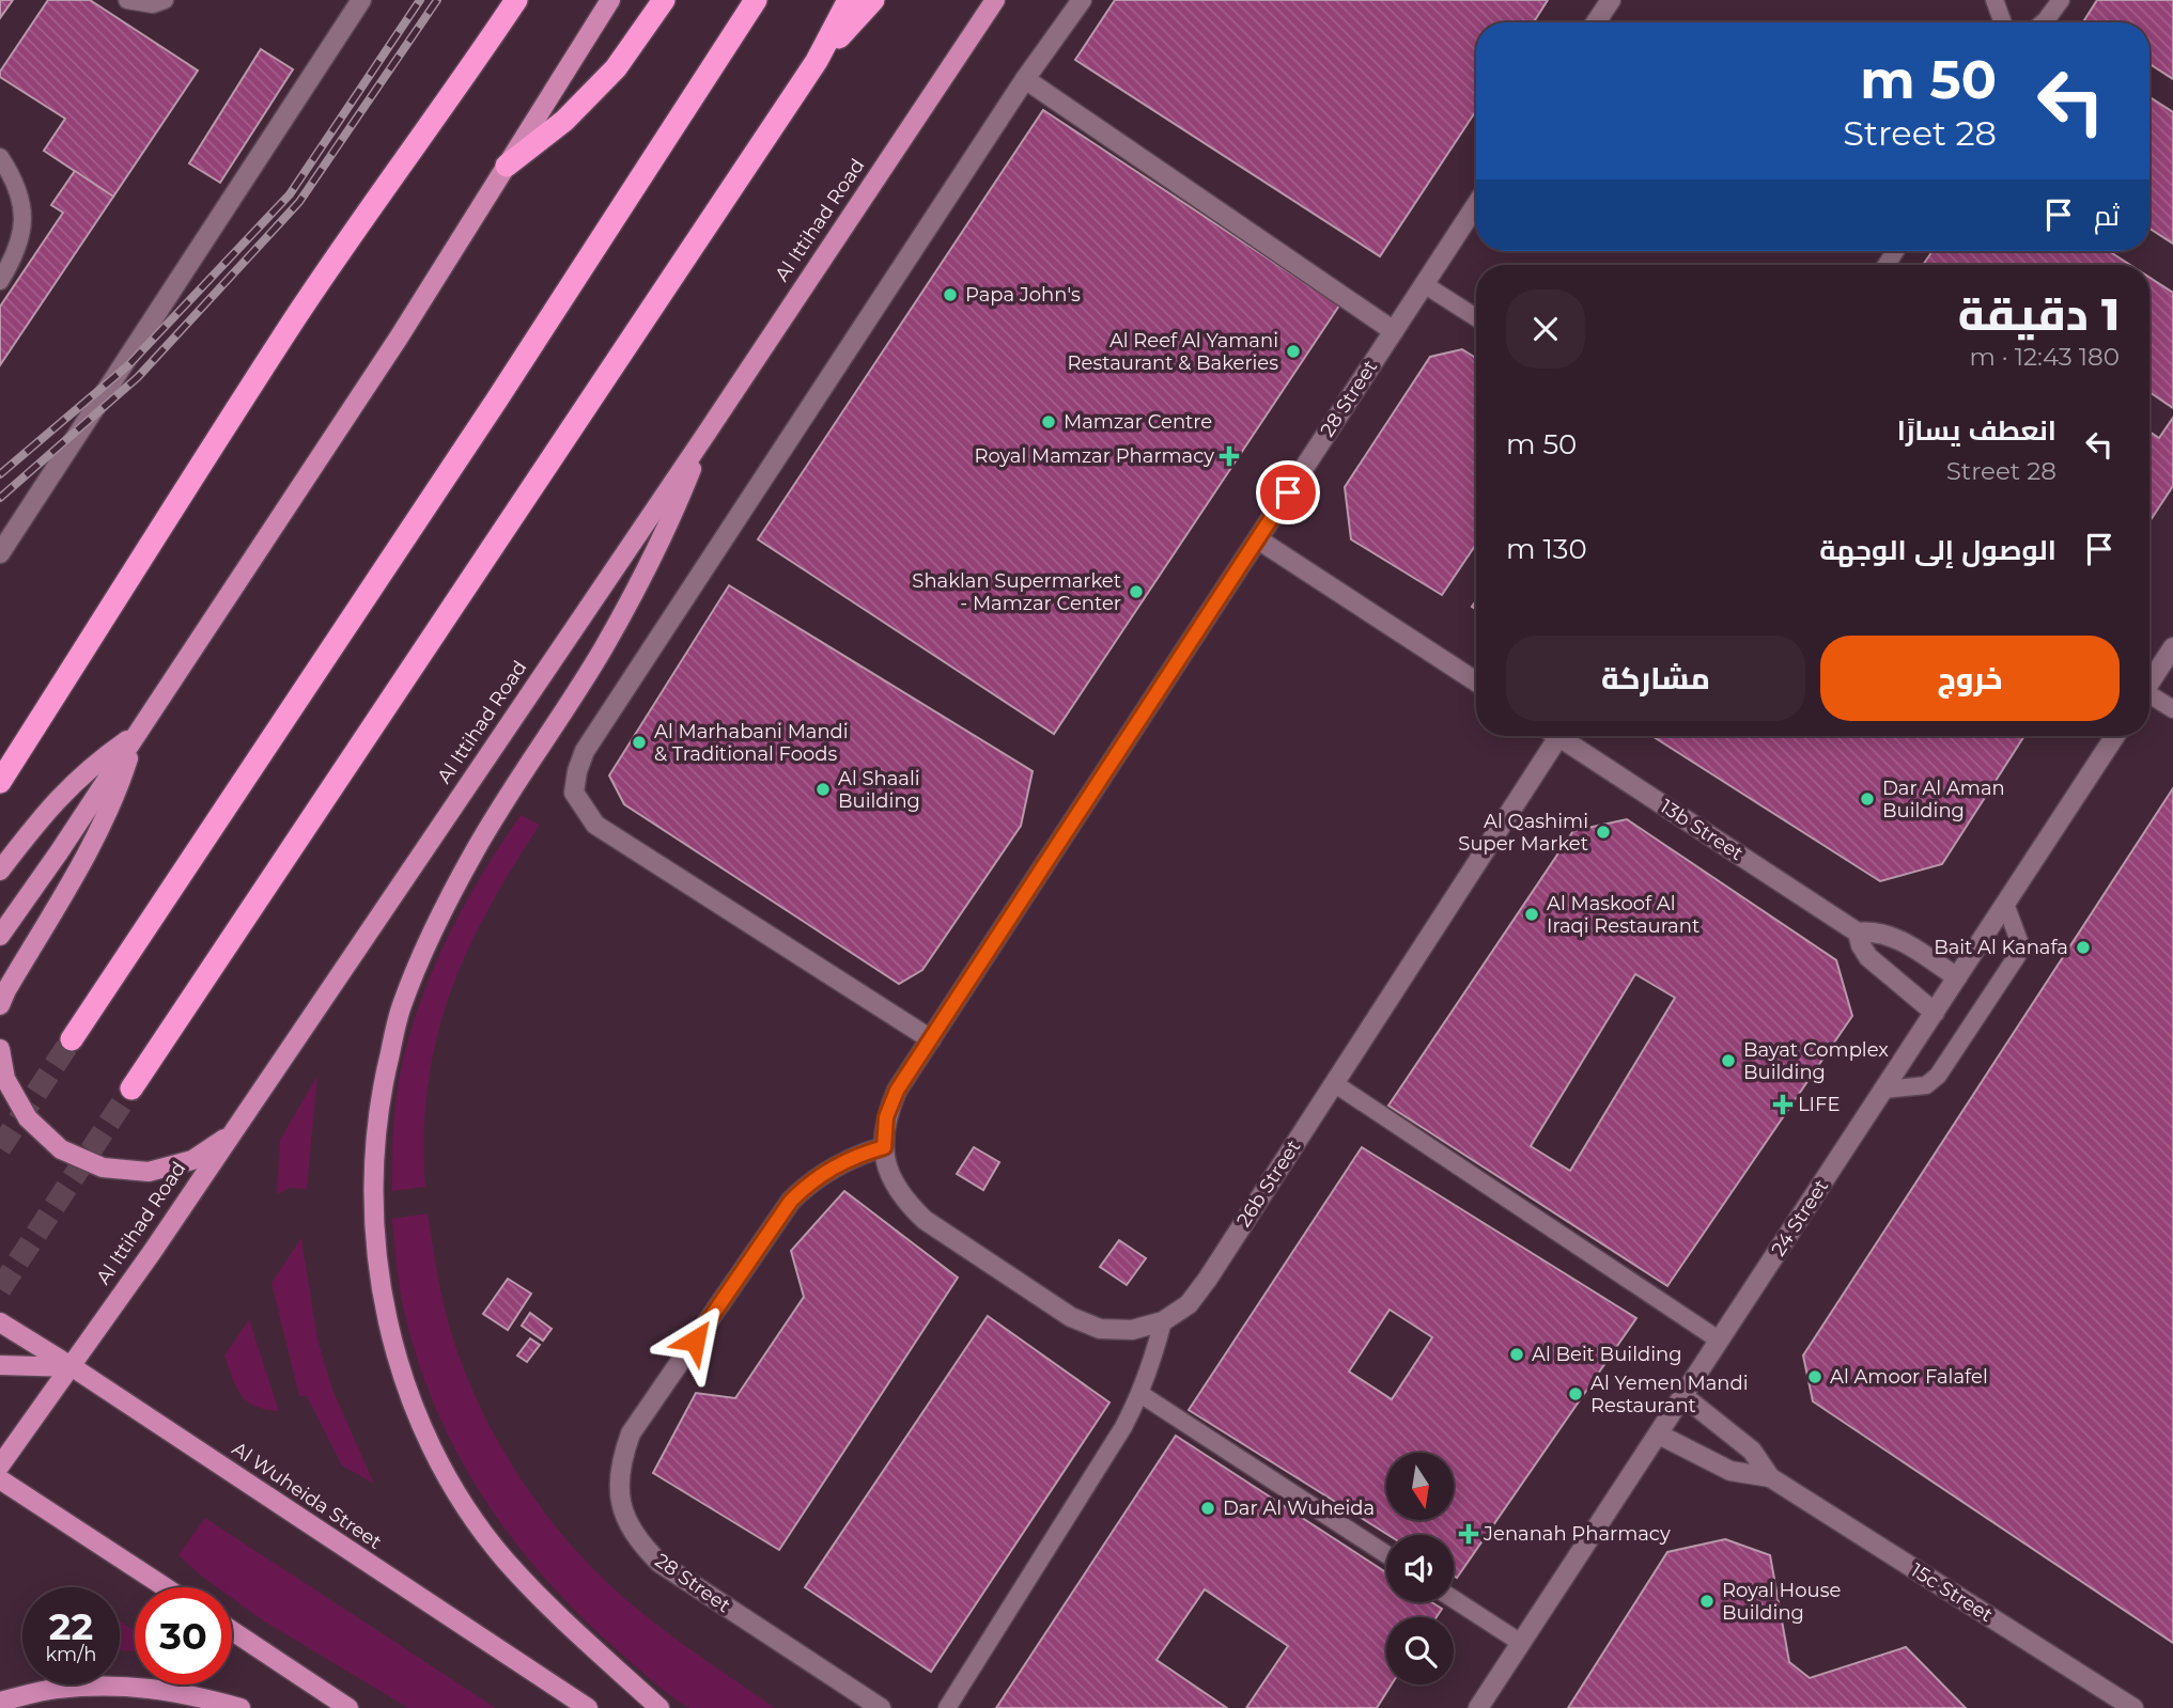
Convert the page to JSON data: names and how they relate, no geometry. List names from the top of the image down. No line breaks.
{"streets":{"main road":["Al Ittihad Road","Al Wuheida Street"],"street":["28 Street","13b Street","26b Street","24 Street","15c Street"]},"crossings":[["Al Ittihad Road","Al Wuheida Street"],["28 Street","26b Street"],["13b Street","24 Street"],["24 Street","15c Street"]],"places":{"other":["Papa John's","Al Reef Al Yamani Restaurant & Bakeries","Mamzar Centre","Shaklan Supermarket - Mamzar Center","Al Marhabani Mandi & Traditional Foods","Al Shaali Building","Dar Al Aman Building","Al Qashimi Super Market","Al Maskoof Al Iraqi Restaurant","Bait Al Kanafa","Bayat Complex Building","Al Beit Building","Al Amoor Falafel","Al Yemen Mandi Restaurant","Dar Al Wuheida","Royal House Building"],"health":["Royal Mamzar Pharmacy","LIFE","Jenanah Pharmacy"]},"north":"bottom","page":{"turn":["50 m","28 Street"],"then":"ثم","heading":["1 دقيقة","180 m · 12:43"],"list":[{"name":"انعطف يسارًا","note":"28 Street","value":"50 m"},{"name":"الوصول إلى الوجهة","value":"130 m"}],"buttons":["خروج","مشاركة"],"speed":"22 km/h","limit":"30"}}
